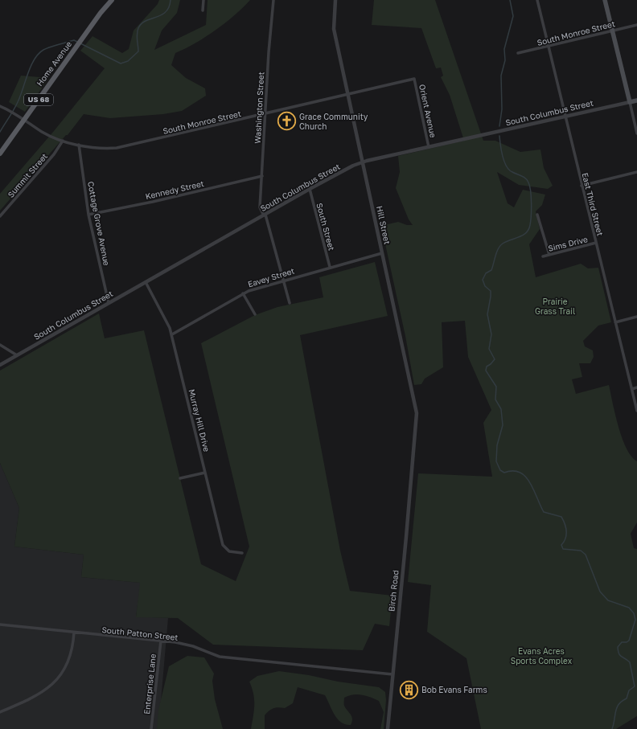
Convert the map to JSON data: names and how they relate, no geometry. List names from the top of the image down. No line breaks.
{"streets":{"main road":["Home Avenue","US 68","South Columbus Street"],"street":["South Monroe Street","Washington Street","Orient Avenue","Summit Street","Kennedy Street","East Third Street","Cottage Grove Avenue","Hill Street","South Street","Sims Drive","Eavey Street","Murray Hill Drive","Birch Road","South Patton Street","Enterprise Lane"]},"crossings":[["South Monroe Street","Home Avenue"],["South Monroe Street","Washington Street"],["South Monroe Street","Orient Avenue"],["South Monroe Street","Summit Street"],["South Monroe Street","East Third Street"],["South Monroe Street","Cottage Grove Avenue"],["South Monroe Street","Hill Street"],["Washington Street","South Columbus Street"],["Washington Street","Kennedy Street"],["Washington Street","Eavey Street"],["Orient Avenue","South Columbus Street"],["South Columbus Street","East Third Street"],["South Columbus Street","Cottage Grove Avenue"],["South Columbus Street","Hill Street"],["South Columbus Street","South Street"],["South Columbus Street","Murray Hill Drive"],["Kennedy Street","Cottage Grove Avenue"],["East Third Street","Sims Drive"],["Hill Street","Eavey Street"],["Hill Street","Birch Road"],["South Street","Eavey Street"],["Eavey Street","Murray Hill Drive"],["Birch Road","South Patton Street"],["South Patton Street","Enterprise Lane"]],"parks":["Prairie Grass Trail","Evans Acres Sports Complex"],"places":{"church":["Grace Community Church"],"building":["Bob Evans Farms"]}}
